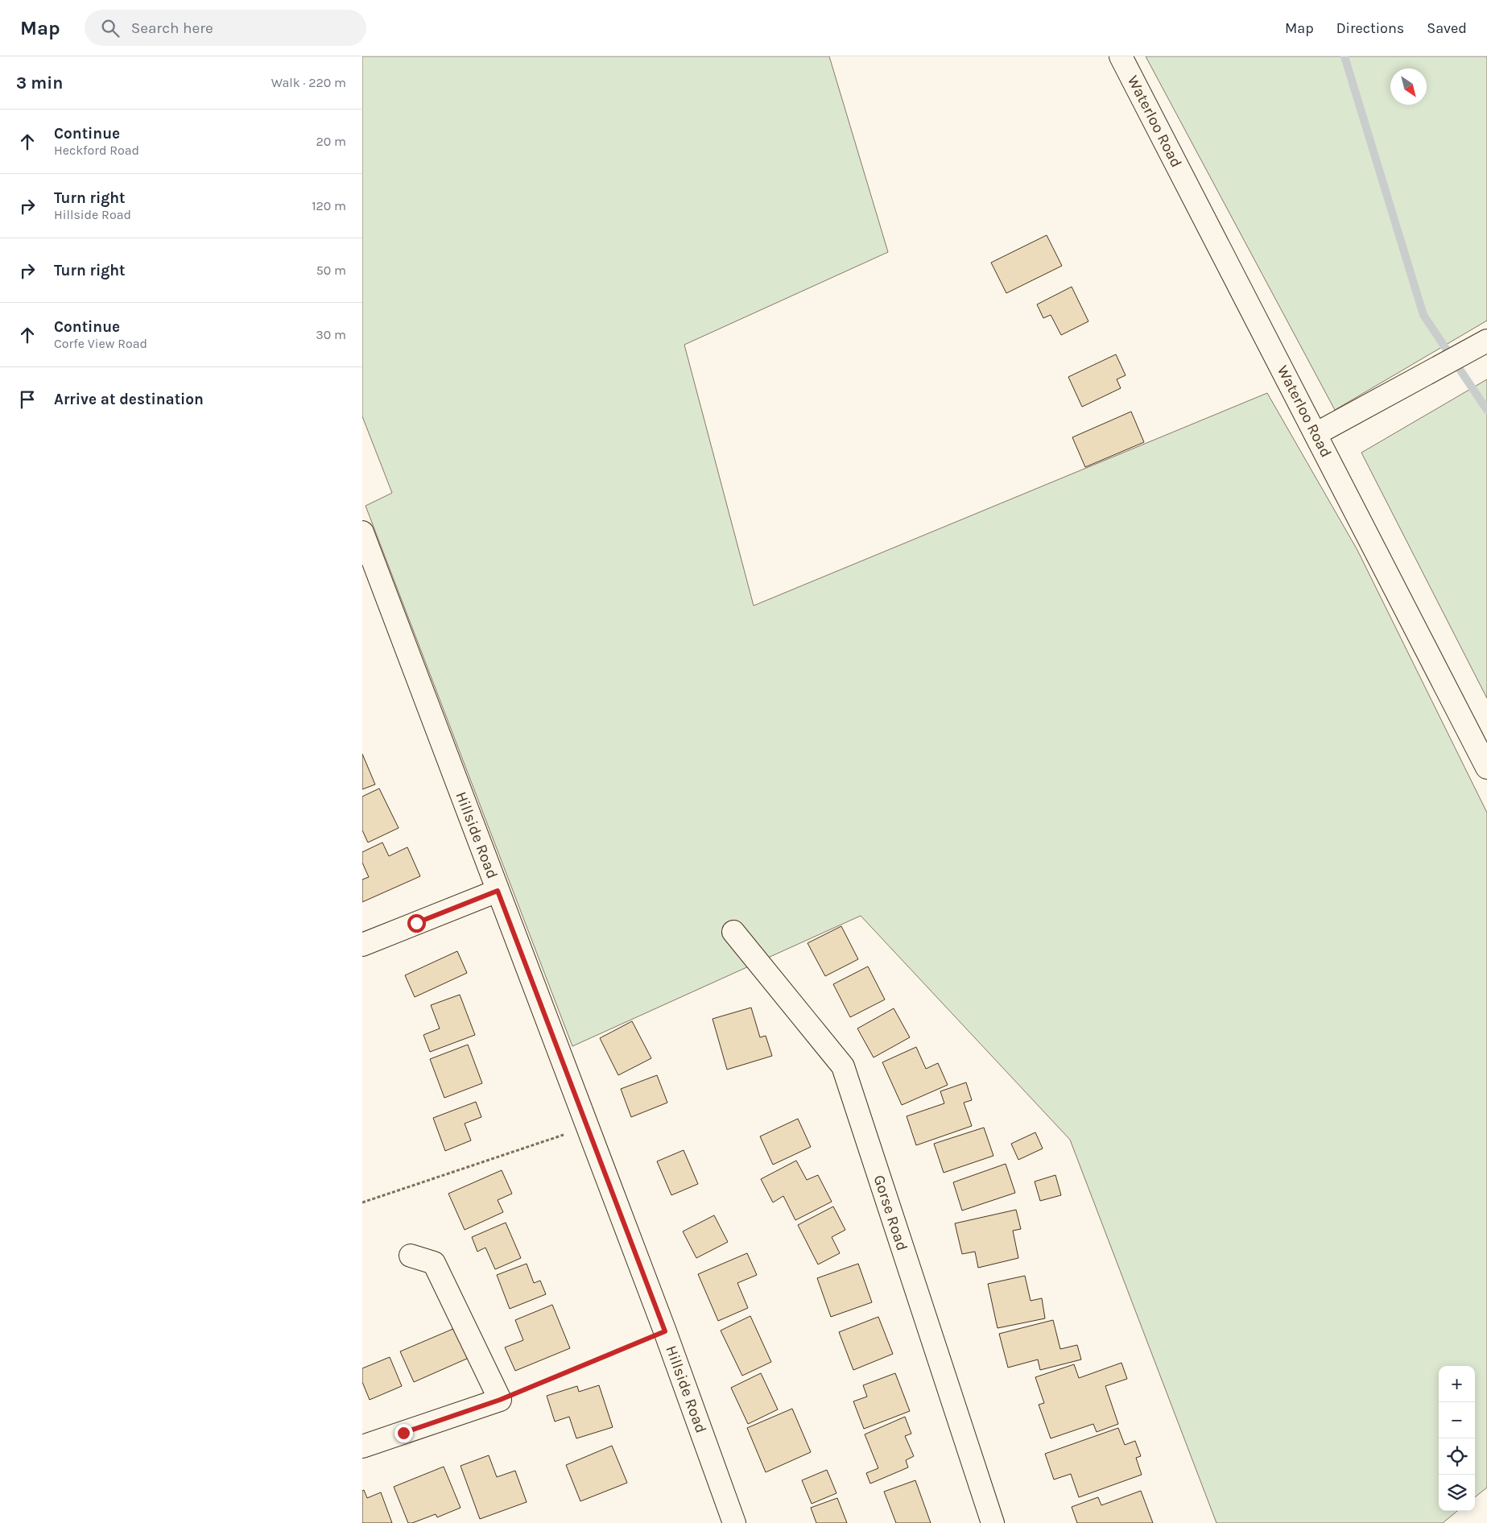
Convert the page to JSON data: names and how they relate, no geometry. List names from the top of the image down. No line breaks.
{"streets":{"street":["Waterloo Road","Hillside Road","Gorse Road"]},"north":"bottom right","page":{"header":"Map","search":"Search here","nav":["Map","Directions","Saved"],"heading":["3 min","Walk · 220 m"],"list":[["Continue","Heckford Road","20 m"],["Turn right","Hillside Road","120 m"],["Turn right","50 m"],["Continue","Corfe View Road","30 m"],"Arrive at destination"],"map_buttons":["+","−"]}}
